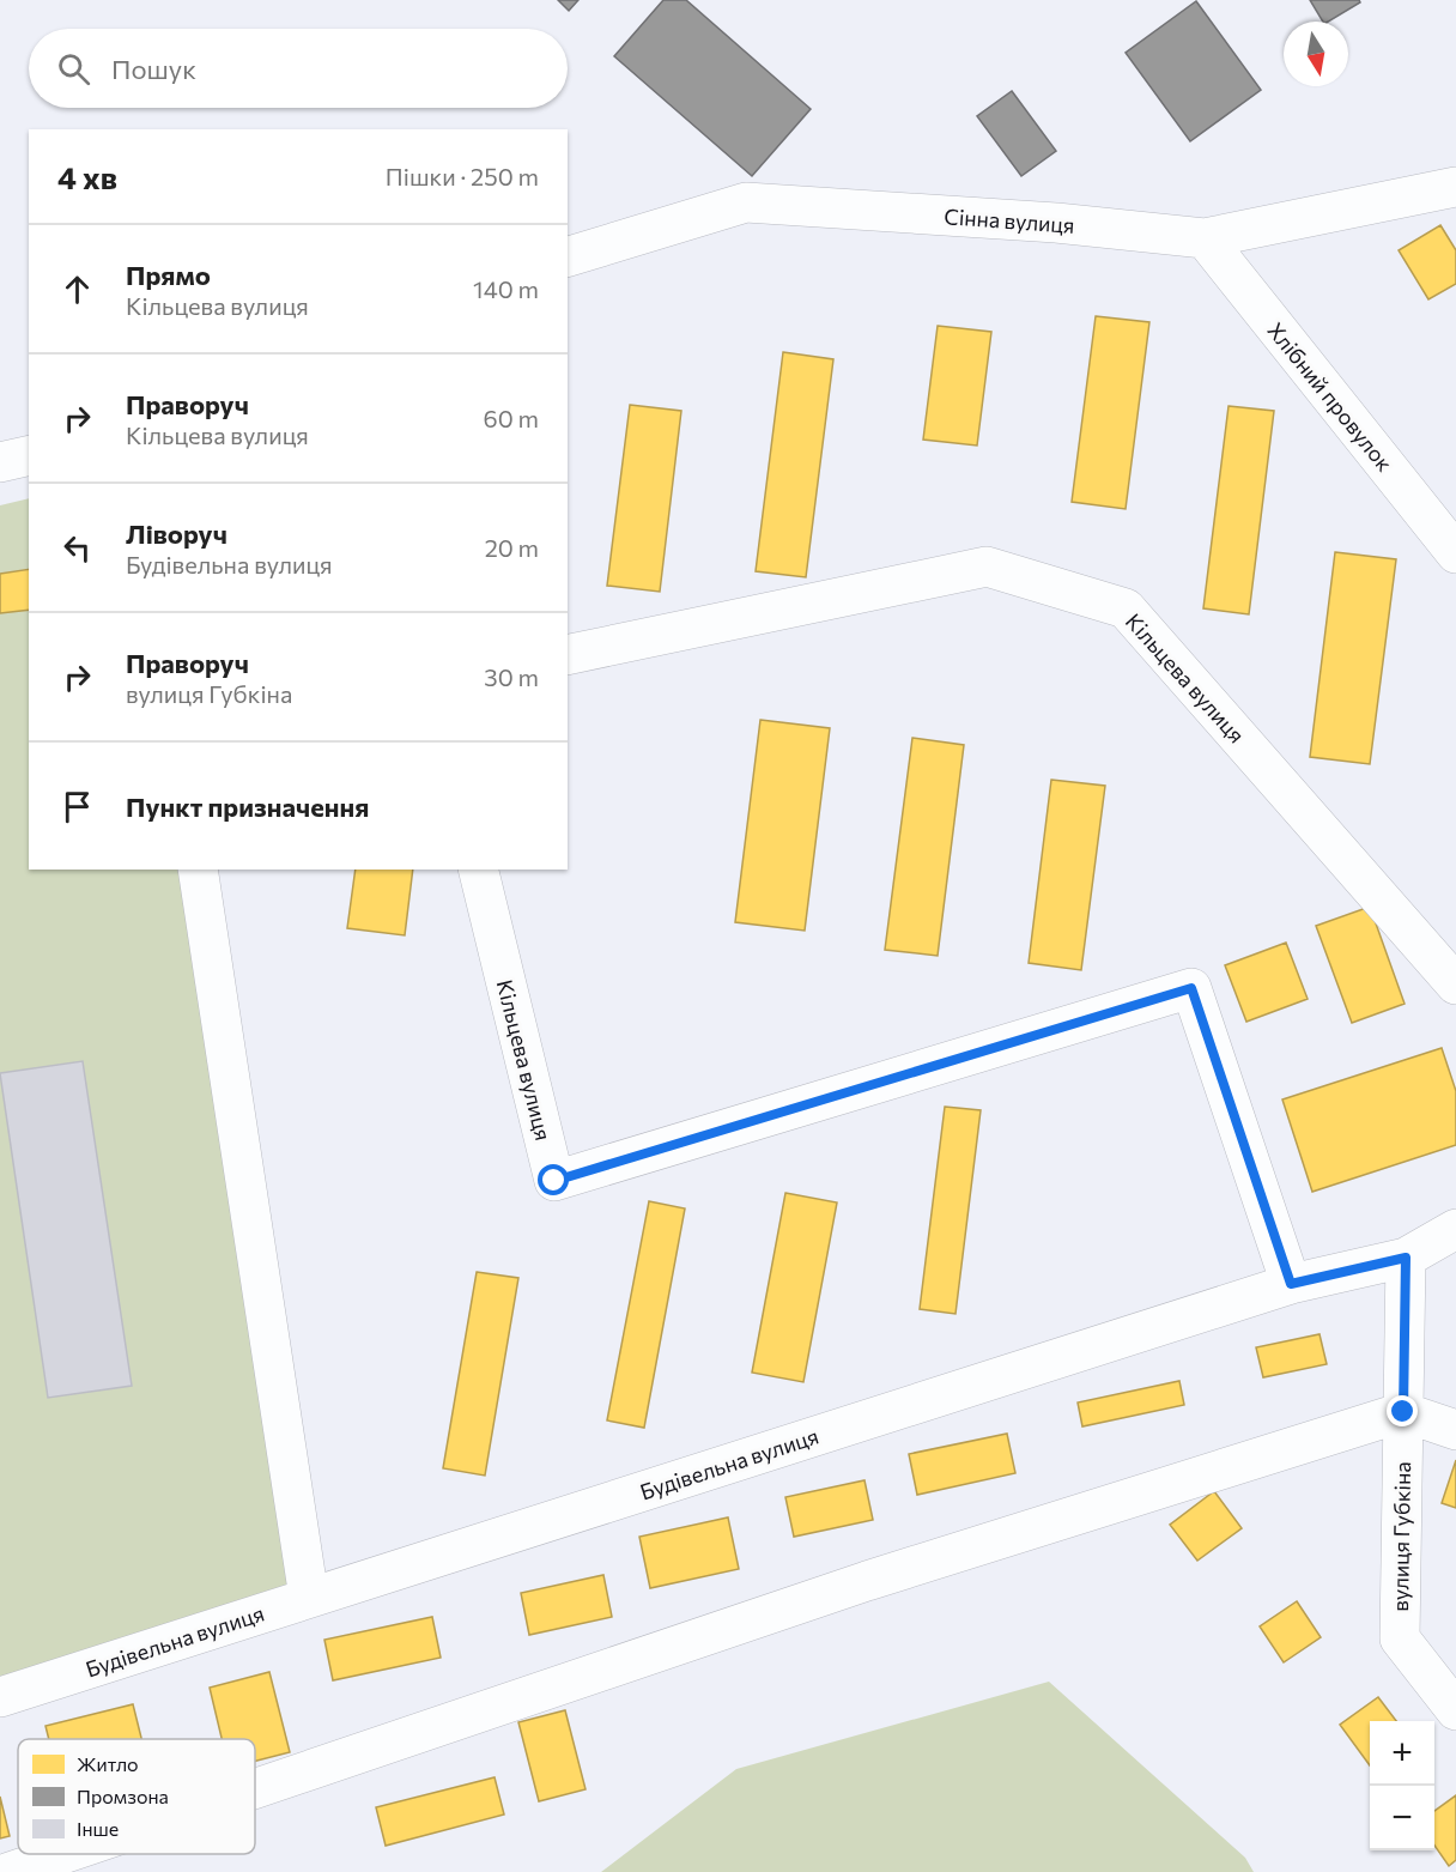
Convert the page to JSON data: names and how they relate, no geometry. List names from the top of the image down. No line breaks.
{"streets":{"street":["Сінна вулиця","Хлібний провулок","Кільцева вулиця","Будівельна вулиця","вулиця Губкіна"]},"crossings":[["Сінна вулиця","Хлібний провулок"],["Кільцева вулиця","Будівельна вулиця"],["Будівельна вулиця","вулиця Губкіна"]],"legend":["Житло","Промзона","Інше"],"north":"bottom","page":{"search":"Пошук","heading":["4 хв","Пішки · 250 m"],"list":[["Прямо","Кільцева вулиця","140 m"],["Праворуч","Кільцева вулиця","60 m"],["Ліворуч","Будівельна вулиця","20 m"],["Праворуч","вулиця Губкіна","30 m"],"Пункт призначення"],"map_buttons":["+","−"]}}
